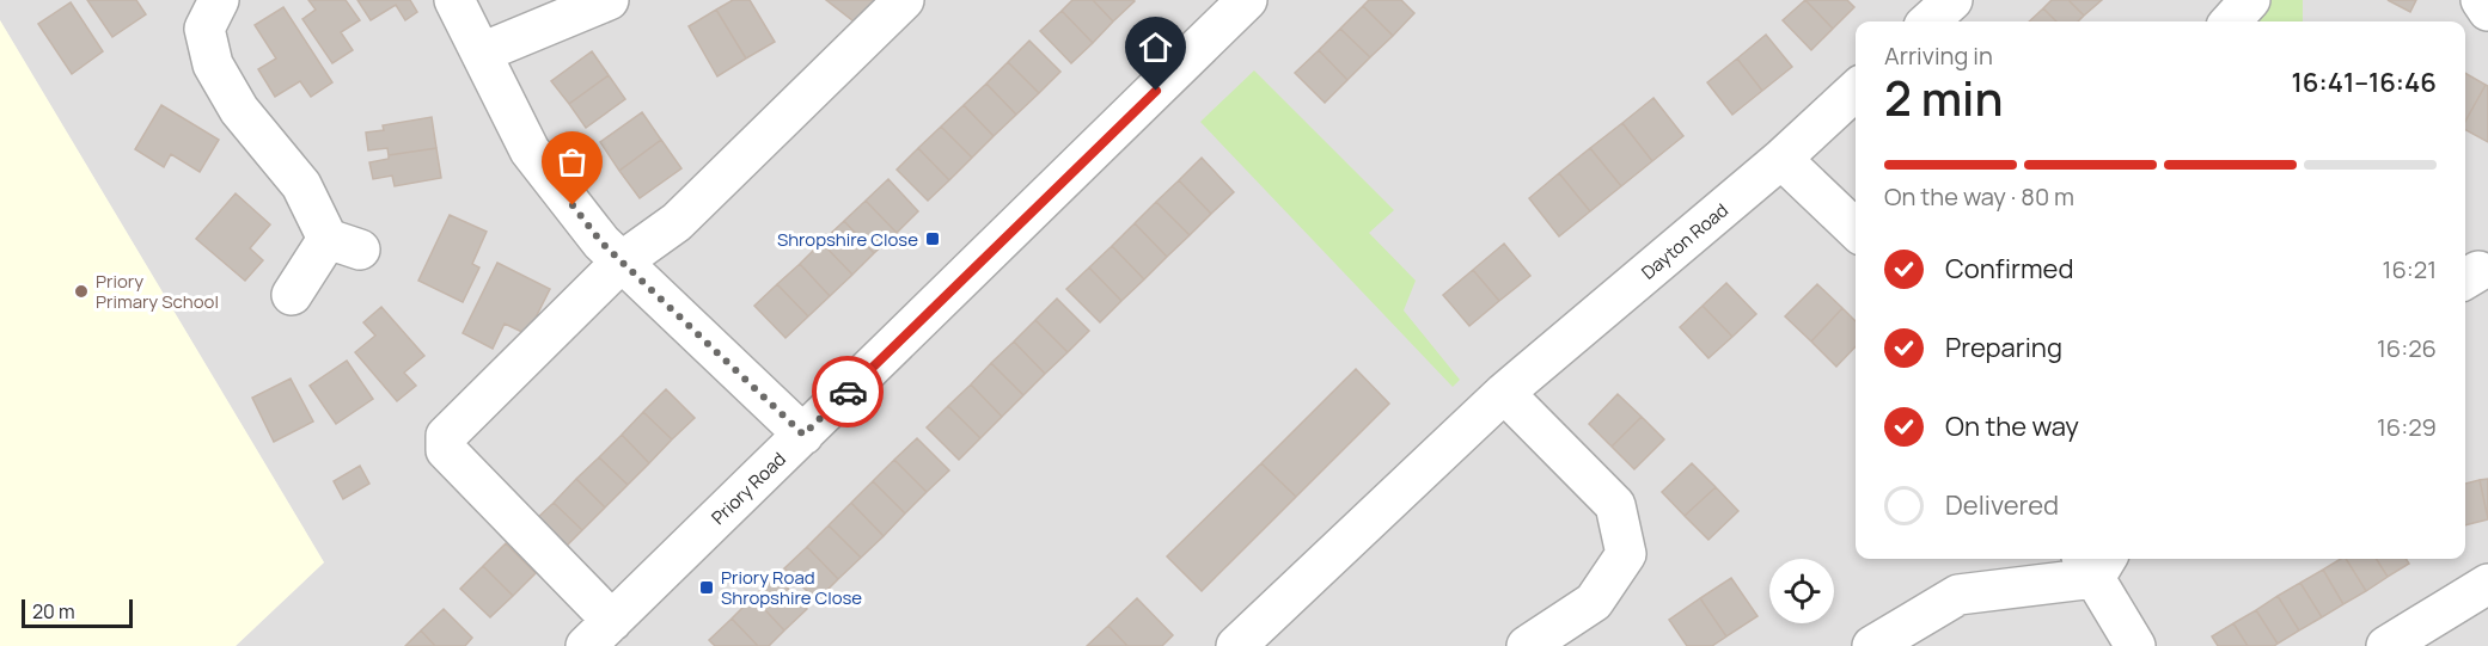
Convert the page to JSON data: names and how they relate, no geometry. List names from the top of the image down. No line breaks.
{"streets":{"street":["Dayton Road","Priory Road"]},"places":{"transit":["Shropshire Close","Priory Road Shropshire Close"],"other":["Priory Primary School"]},"scale_bar":"20 m","page":{"heading":["2 min","Arriving in","16:41–16:46"],"bar":"On the way · 80 m","list":[["Confirmed","16:21"],["Preparing","16:26"],["On the way","16:29"],"Delivered"],"scale":"20 m"}}
